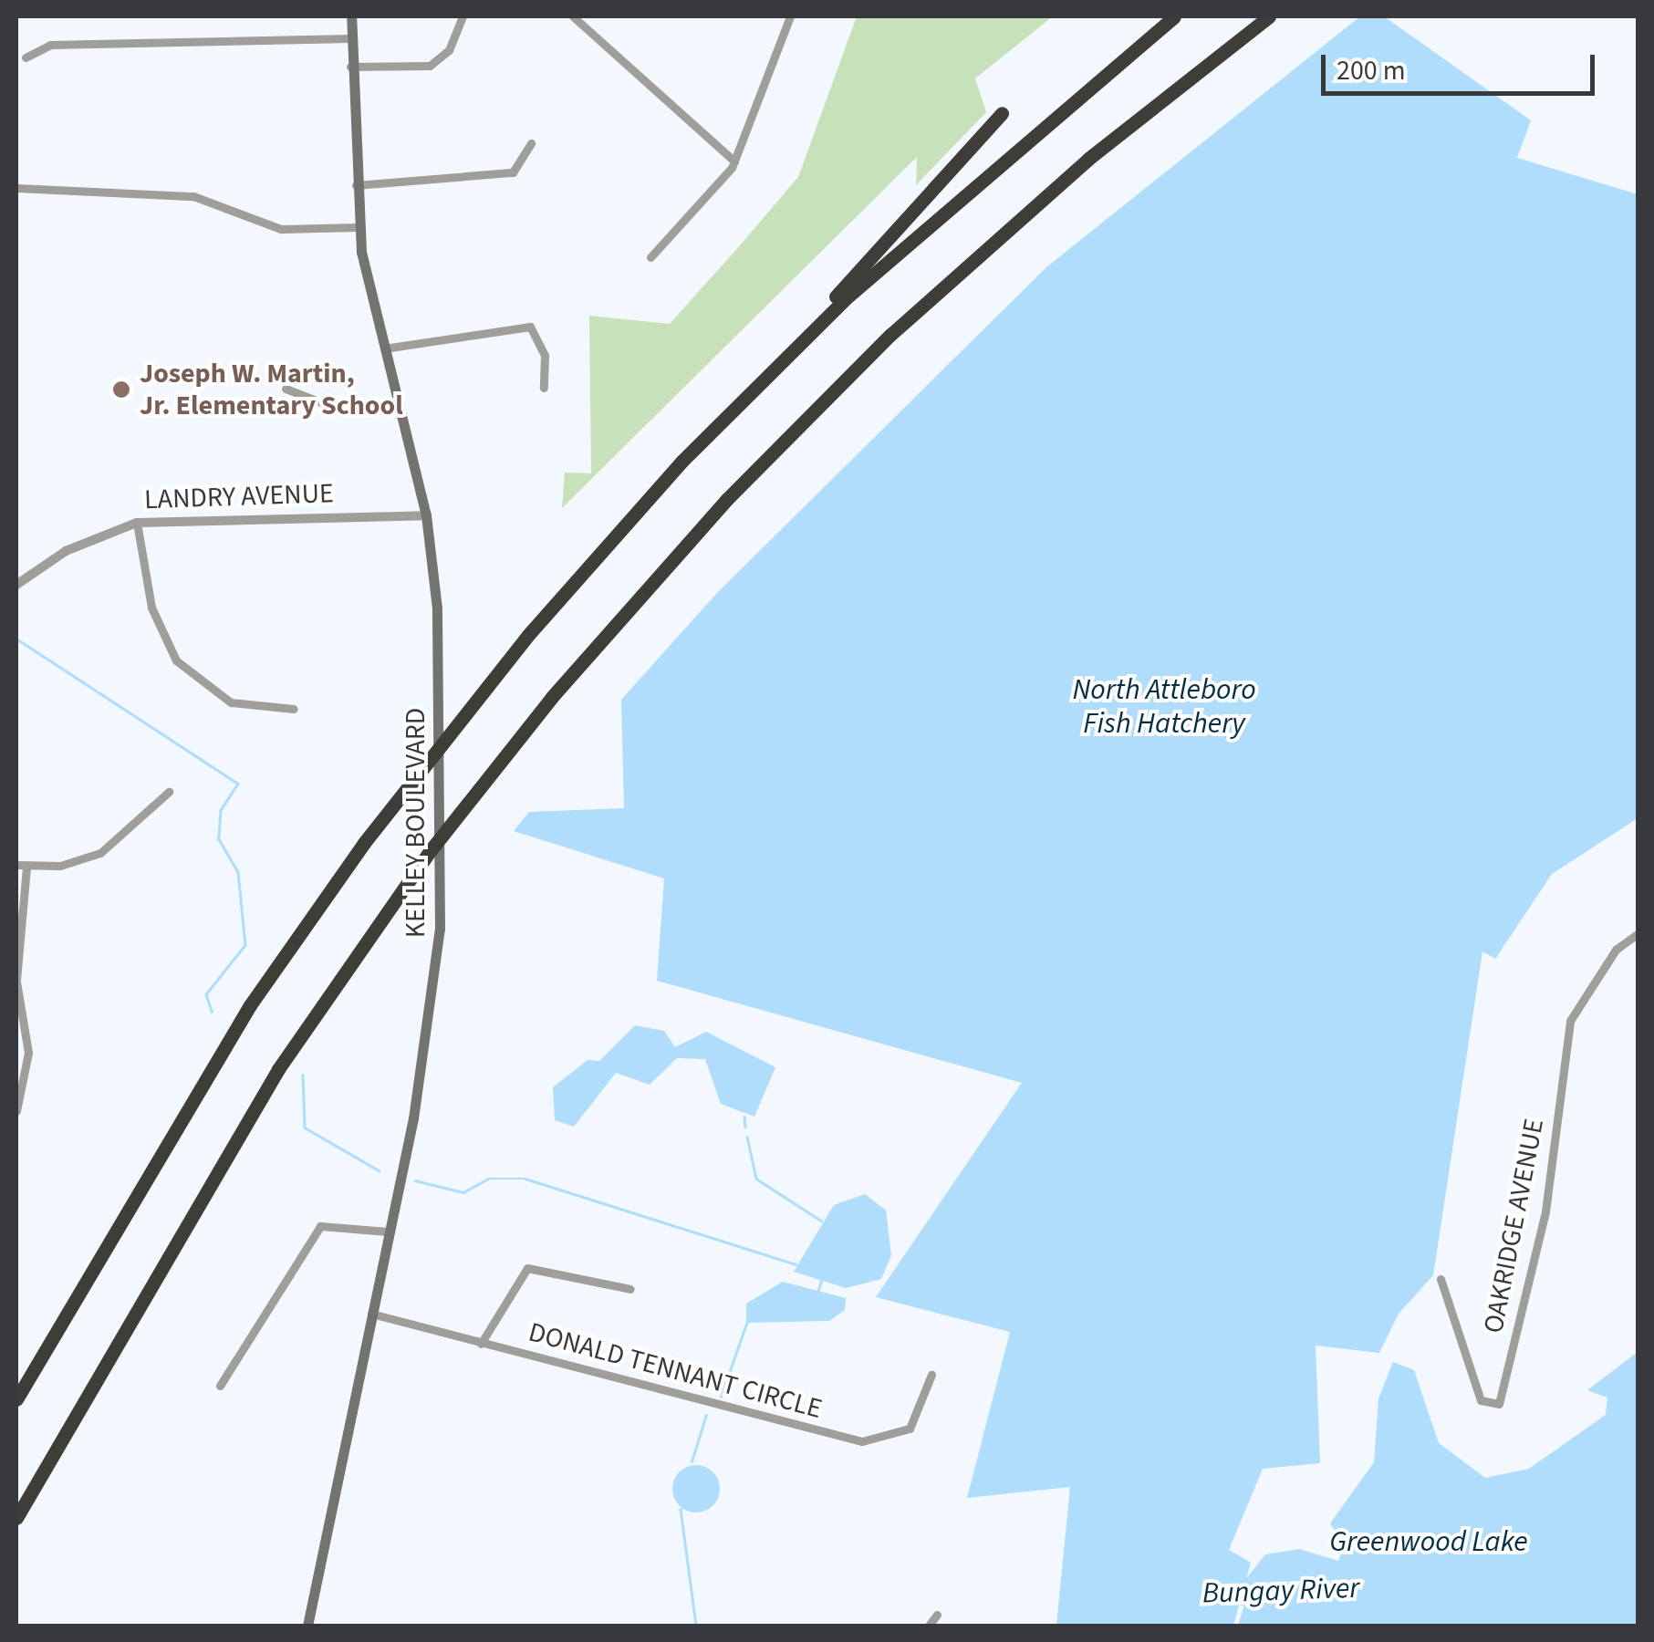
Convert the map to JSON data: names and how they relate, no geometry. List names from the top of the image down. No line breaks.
{"streets":{"main road":["KELLEY BOULEVARD"],"street":["LANDRY AVENUE","OAKRIDGE AVENUE","DONALD TENNANT CIRCLE"]},"crossings":[["LANDRY AVENUE","KELLEY BOULEVARD"],["KELLEY BOULEVARD","DONALD TENNANT CIRCLE"]],"water":["North Attleboro Fish Hatchery","Greenwood Lake","Bungay River"],"places":["Joseph W. Martin, Jr. Elementary School"],"scale_bar":"200 m"}
